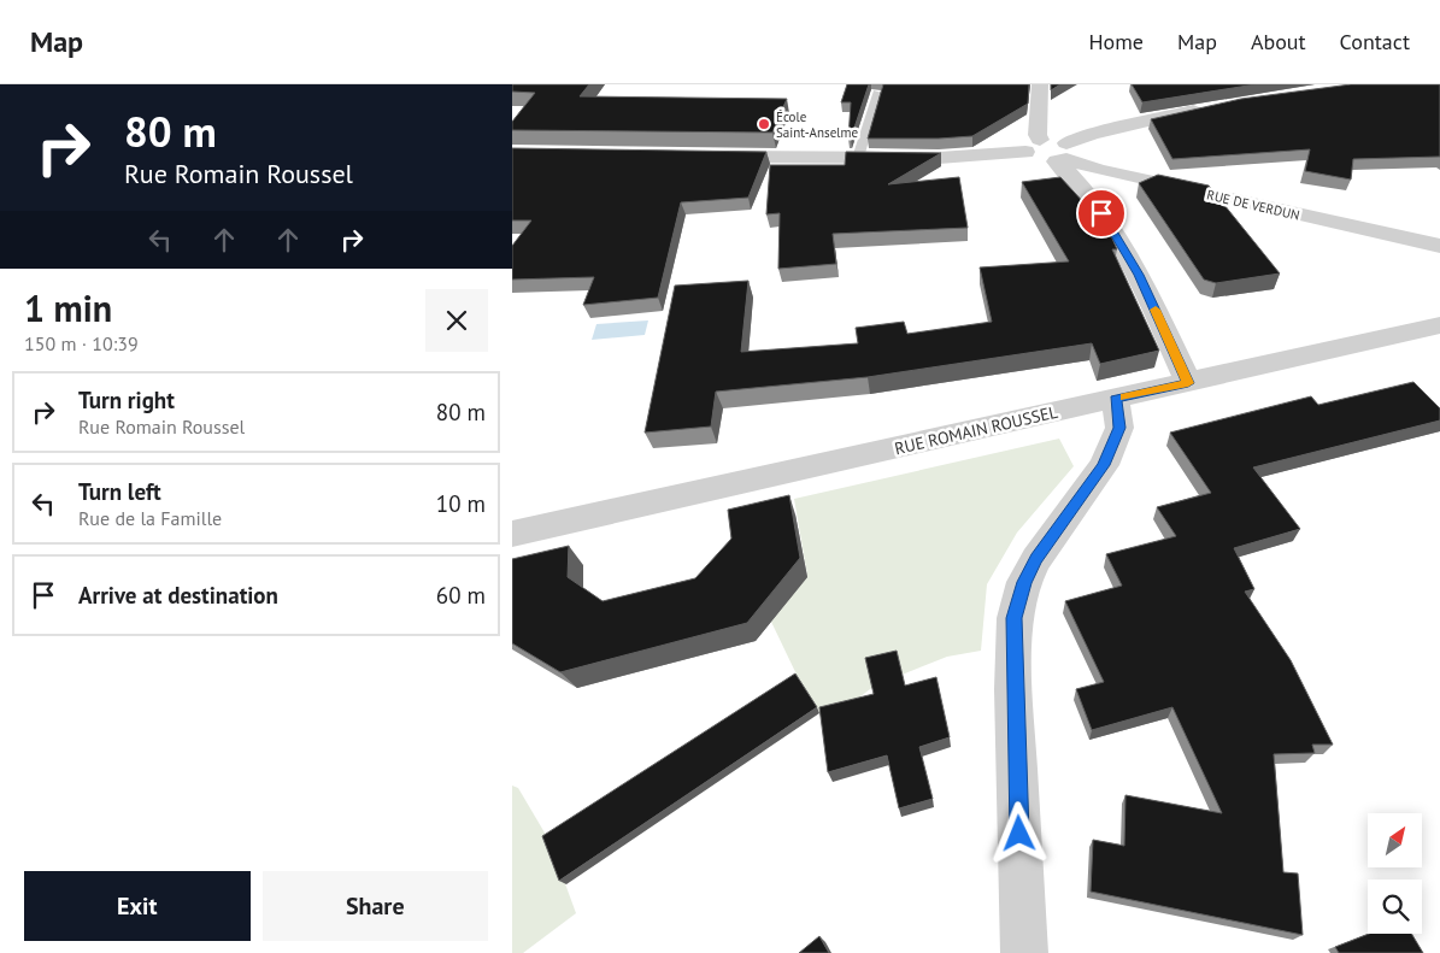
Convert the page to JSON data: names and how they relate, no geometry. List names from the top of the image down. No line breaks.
{"streets":{"street":["RUE DE VERDUN","RUE ROMAIN ROUSSEL"]},"places":["École Saint-Anselme"],"north":"top right","page":{"header":"Map","nav":["Home","Map","About","Contact"],"turn":["80 m","Rue Romain Roussel"],"heading":["1 min","150 m · 10:39"],"list":[{"name":"Turn right","note":"Rue Romain Roussel","value":"80 m"},{"name":"Turn left","note":"Rue de la Famille","value":"10 m"},{"name":"Arrive at destination","value":"60 m"}],"buttons":["Exit","Share"]}}
